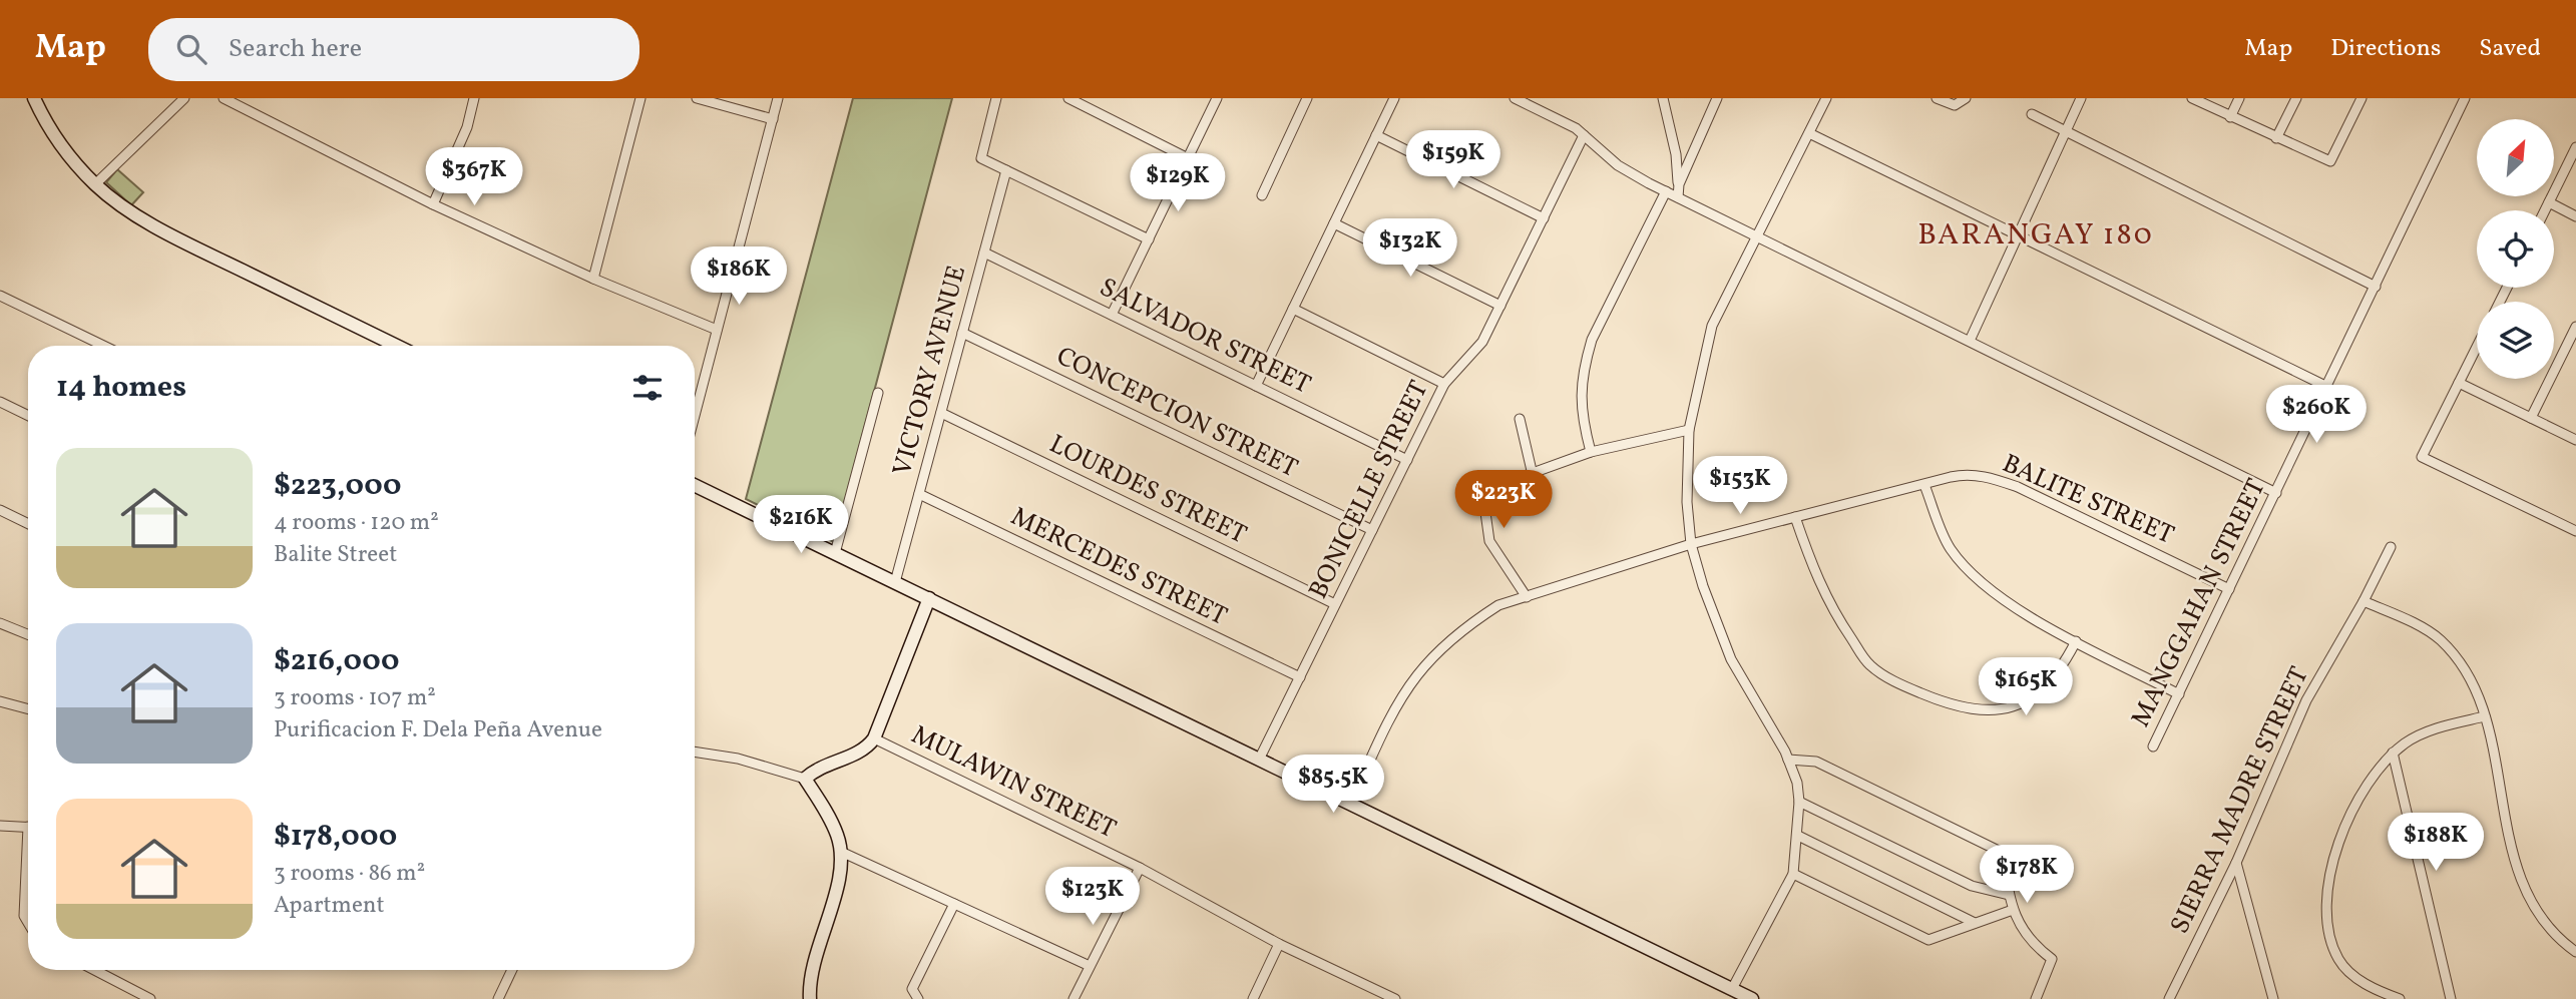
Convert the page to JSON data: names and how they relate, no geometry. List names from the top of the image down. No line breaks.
{"streets":{"street":["SALVADOR STREET","VICTORY AVENUE","CONCEPCION STREET","LOURDES STREET","BONICELLE STREET","BALITE STREET","MERCEDES STREET","MANGGAHAN STREET","MULAWIN STREET","SIERRA MADRE STREET"]},"crossings":[["SALVADOR STREET","VICTORY AVENUE"],["SALVADOR STREET","BONICELLE STREET"],["VICTORY AVENUE","CONCEPCION STREET"],["VICTORY AVENUE","LOURDES STREET"],["VICTORY AVENUE","MERCEDES STREET"],["CONCEPCION STREET","BONICELLE STREET"],["LOURDES STREET","BONICELLE STREET"],["BONICELLE STREET","MERCEDES STREET"],["BALITE STREET","MANGGAHAN STREET"]],"districts":["BARANGAY 180"],"north":"top right","page":{"header":"Map","search":"Search here","nav":["Map","Directions","Saved"],"price":["$159K","$367K","$129K","$132K","$186K","$260K","$153K","$223K","$216K","$165K","$85.5K","$188K","$178K","$123K"],"heading":"14 homes","list":[{"name":"$223,000","note":"4 rooms · 120 m² · Balite Street"},{"name":"$216,000","note":"3 rooms · 107 m² · Purificacion F. Dela Peña Avenue"},{"name":"$178,000","note":"3 rooms · 86 m² · Apartment"}]}}
